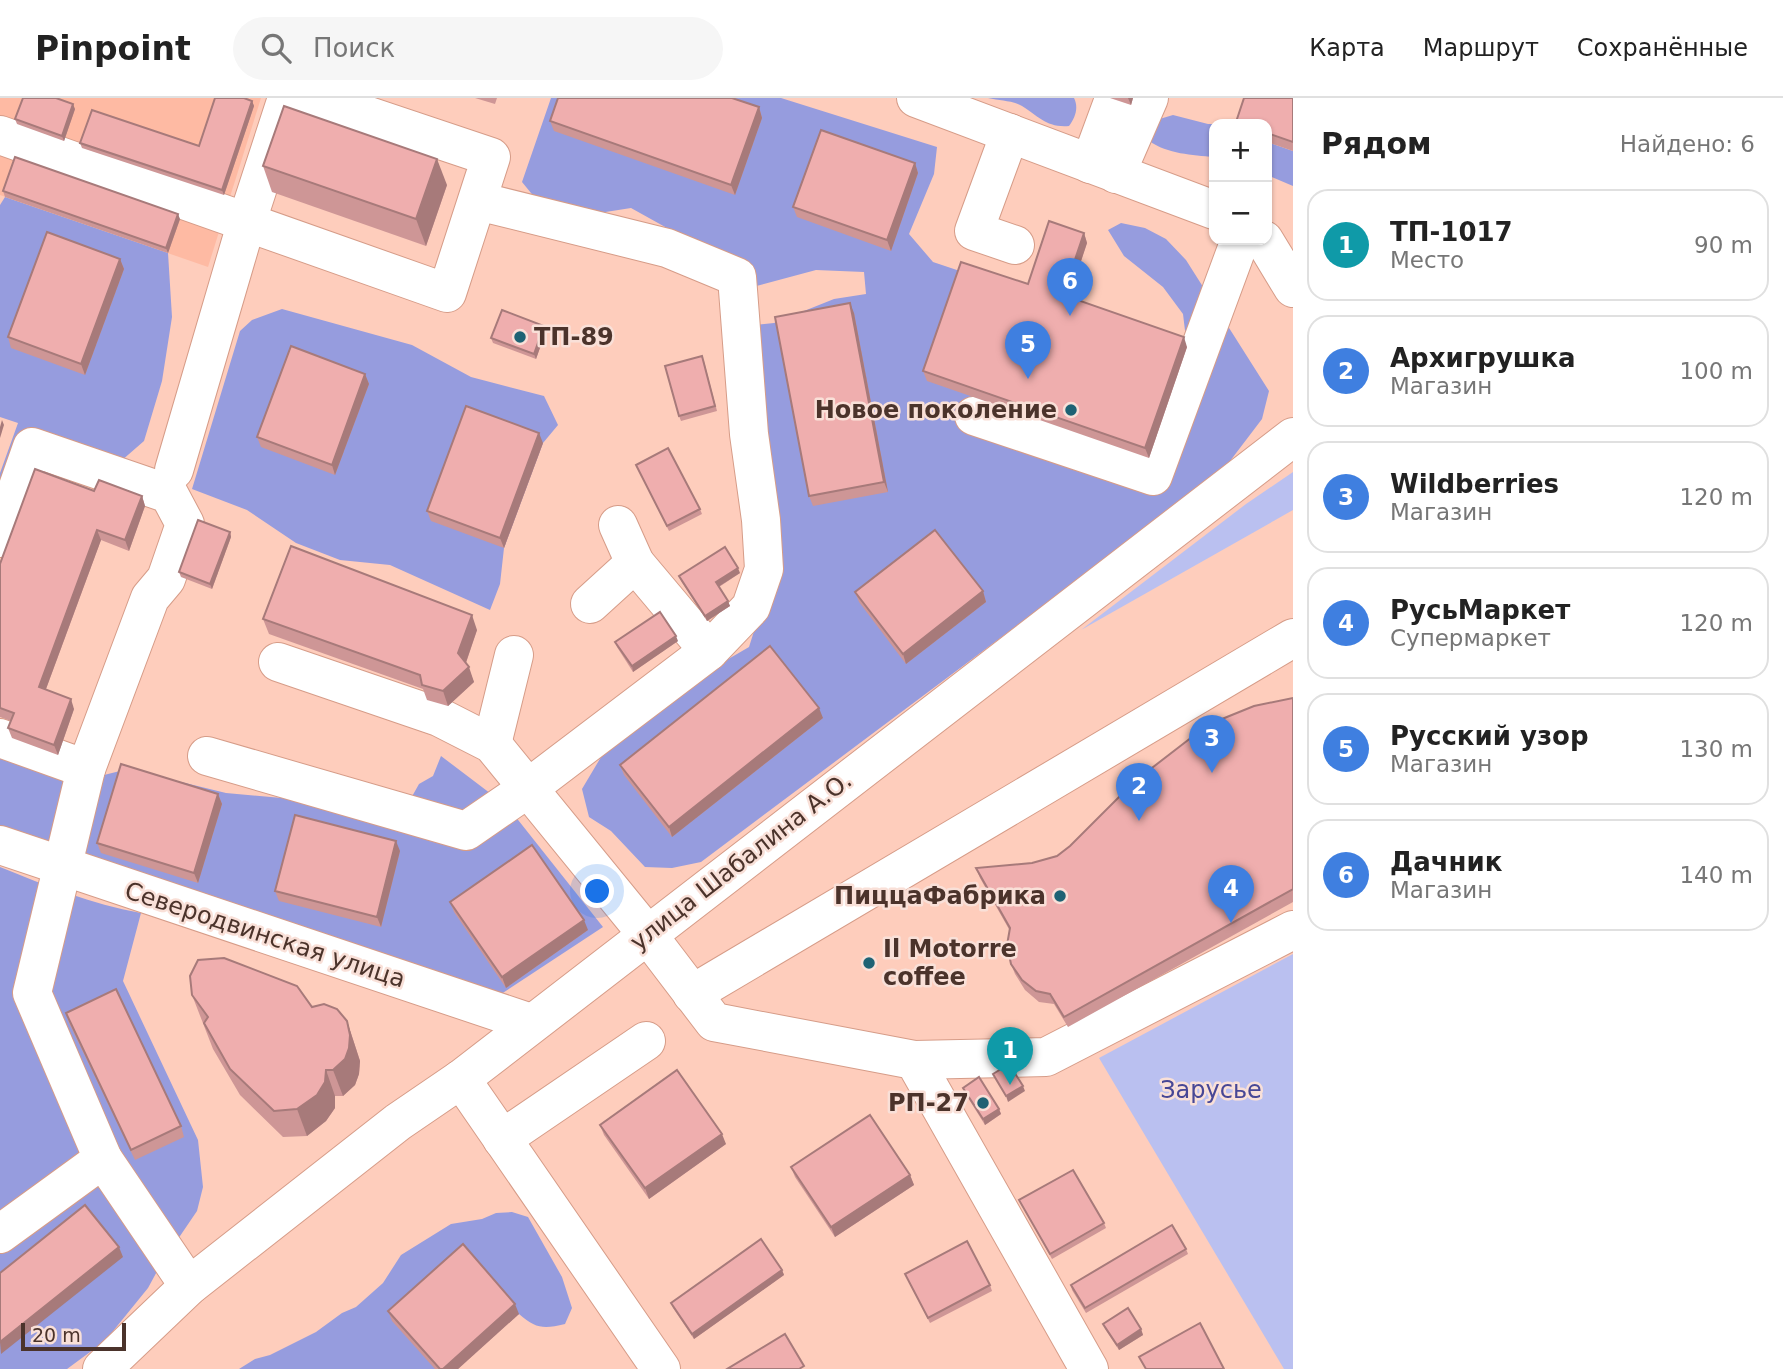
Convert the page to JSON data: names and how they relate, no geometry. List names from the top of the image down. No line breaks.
{"streets":{"street":["улица Шабалина А.О.","Северодвинская улица"]},"crossings":[["улица Шабалина А.О.","Северодвинская улица"]],"parks":["Зарусье"],"places":["ТП-89","Новое поколение","ПиццаФабрика","Il Motorre coffee","РП-27"],"scale_bar":"20 m","page":{"header":"Pinpoint","search":"Поиск","nav":["Карта","Маршрут","Сохранённые"],"heading":["Рядом","Найдено: 6"],"map_buttons":["+","−"],"list":[{"mark":"1","name":"ТП-1017","note":"Место","value":"90 m"},{"mark":"2","name":"Архигрушка","note":"Магазин","value":"100 m"},{"mark":"3","name":"Wildberries","note":"Магазин","value":"120 m"},{"mark":"4","name":"РусьМаркет","note":"Супермаркет","value":"120 m"},{"mark":"5","name":"Русский узор","note":"Магазин","value":"130 m"},{"mark":"6","name":"Дачник","note":"Магазин","value":"140 m"}],"pins":["6","5","3","2","4","1"],"scale":"20 m"}}
